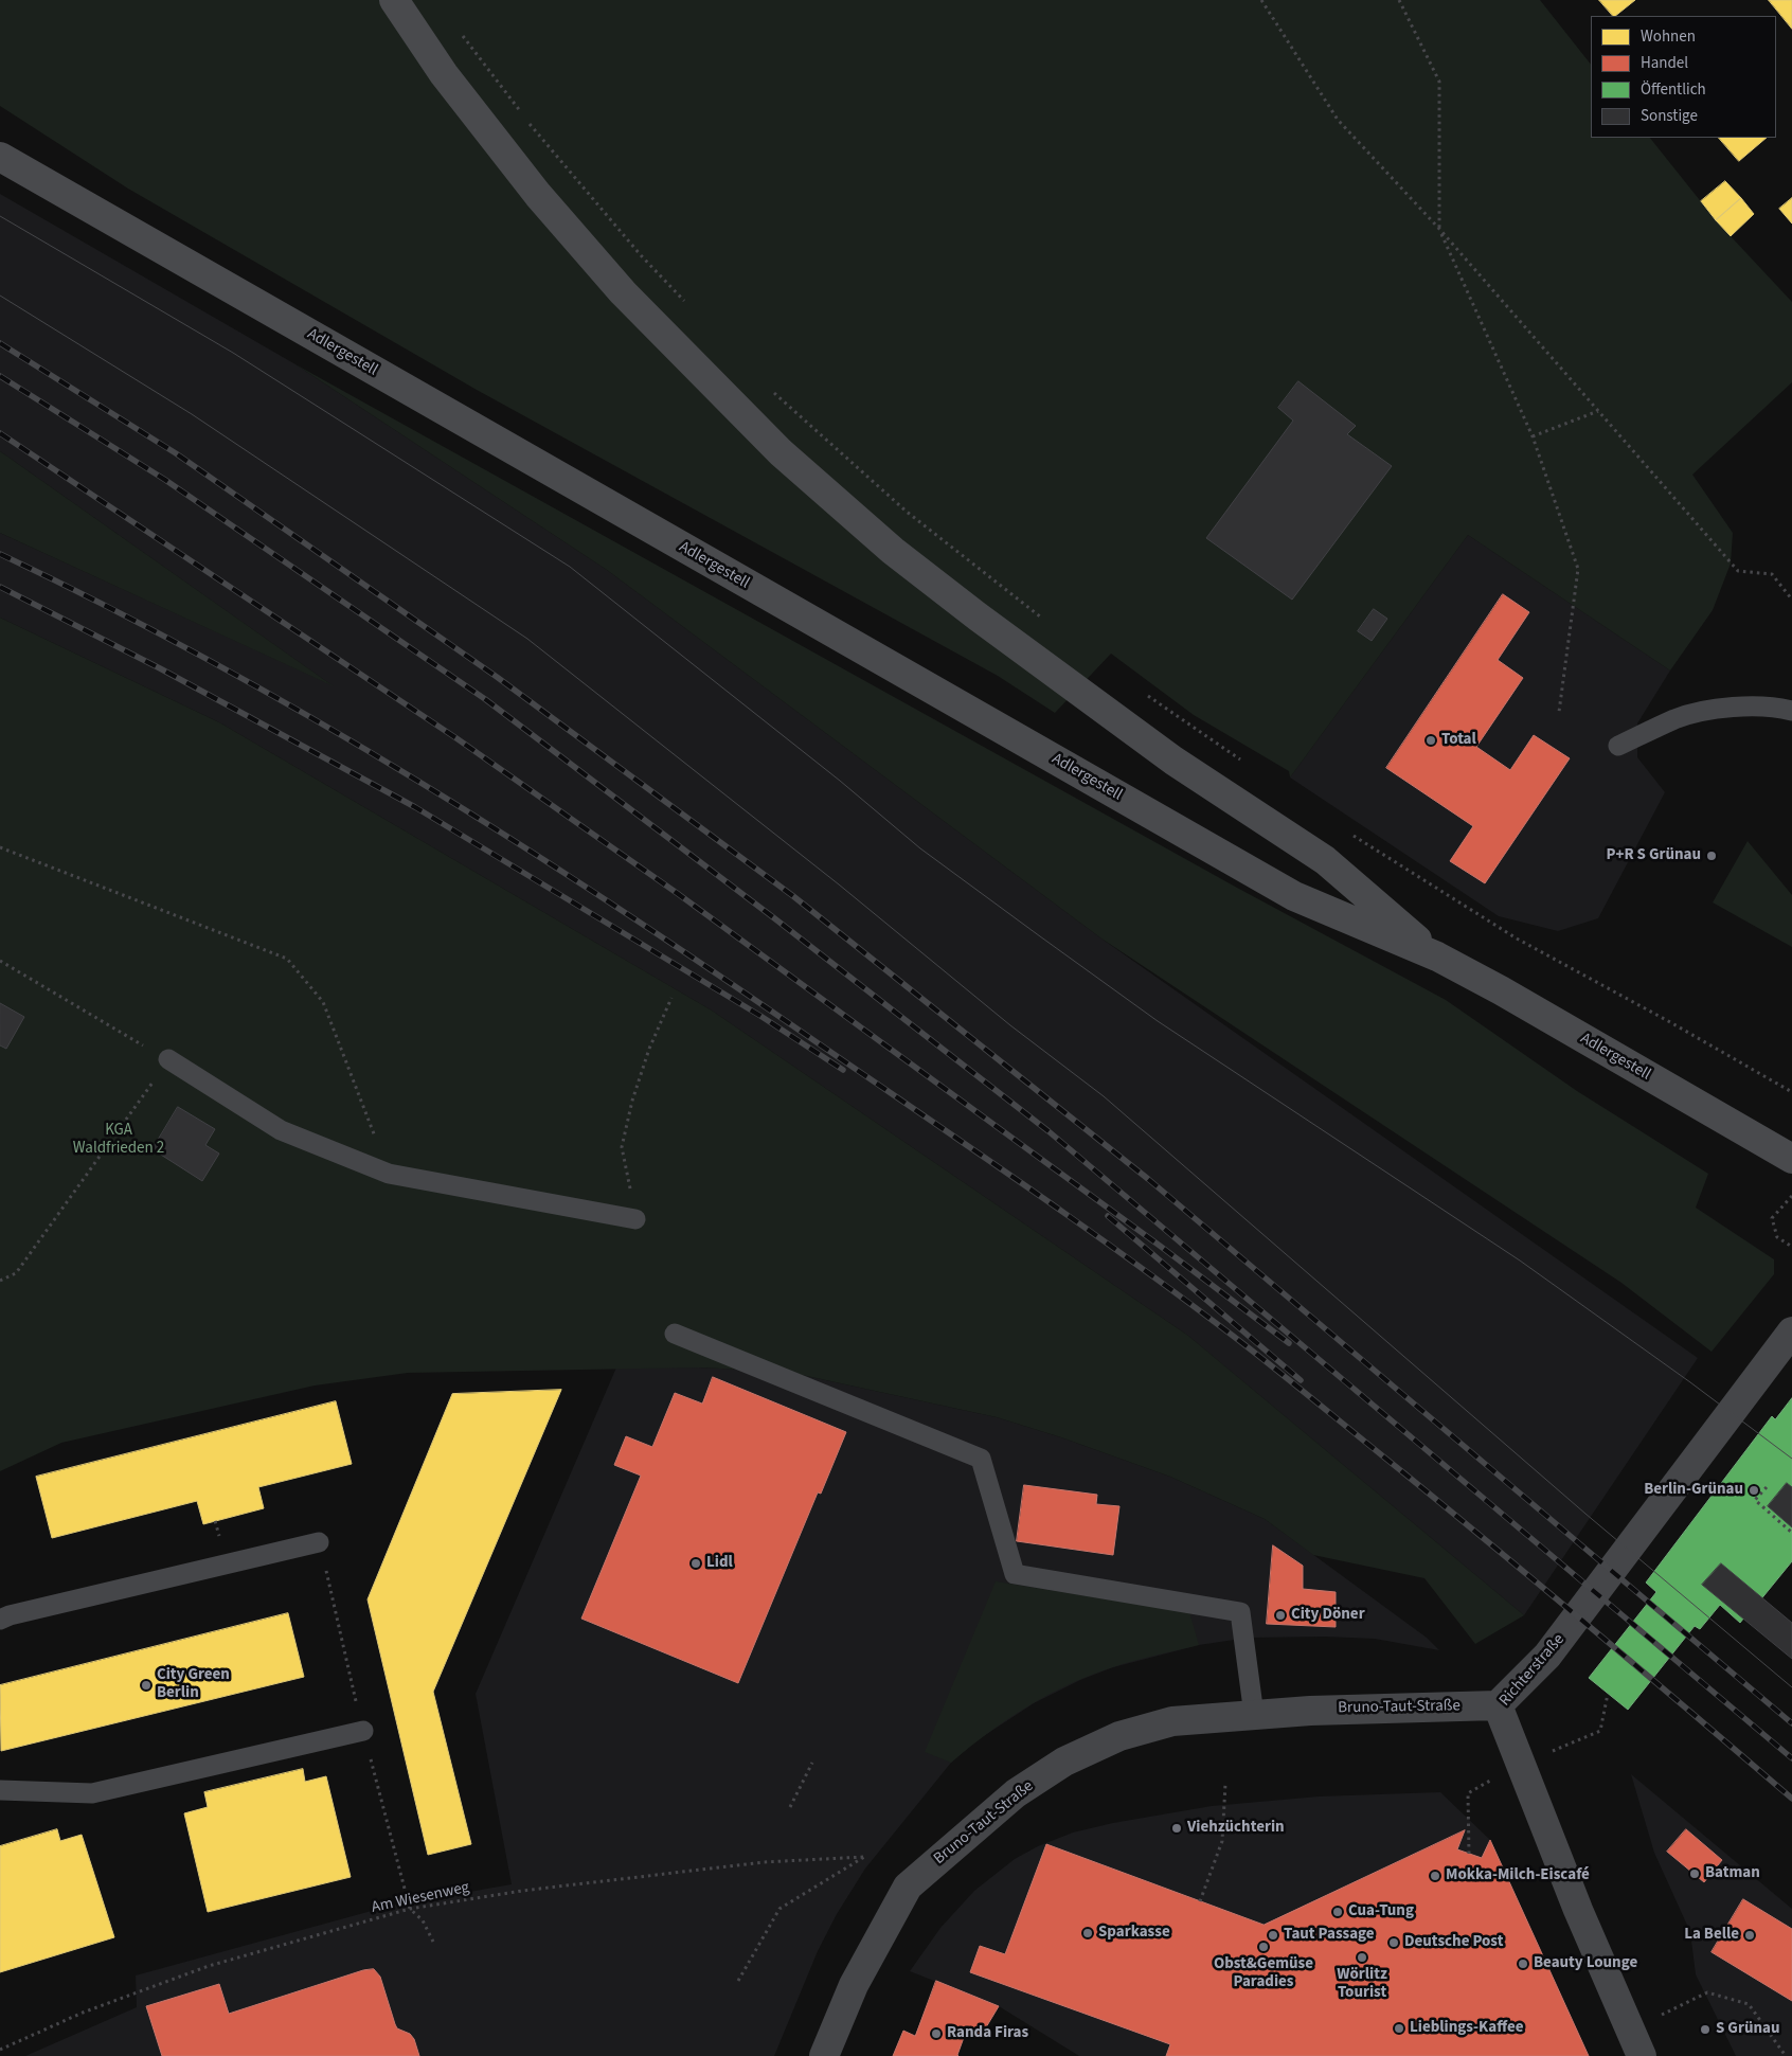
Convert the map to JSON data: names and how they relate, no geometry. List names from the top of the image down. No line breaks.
{"streets":{"main road":["Adlergestell"],"street":["Richterstraße","Bruno-Taut-Straße"],"path":["Am Wiesenweg"]},"crossings":[["Richterstraße","Bruno-Taut-Straße"]],"parks":["KGA Waldfrieden 2"],"places":["Total","P+R S Grünau","Berlin-Grünau","Lidl","City Döner","City Green Berlin","Viehzüchterin","Batman","Mokka-Milch-Eiscafé","Cua-Tung","Sparkasse","Taut Passage","La Belle","Deutsche Post","Obst&Gemüse Paradies","Wörlitz Tourist","Beauty Lounge","Lieblings-Kaffee","S Grünau","Randa Firas"],"legend":["Wohnen","Handel","Öffentlich","Sonstige"]}
